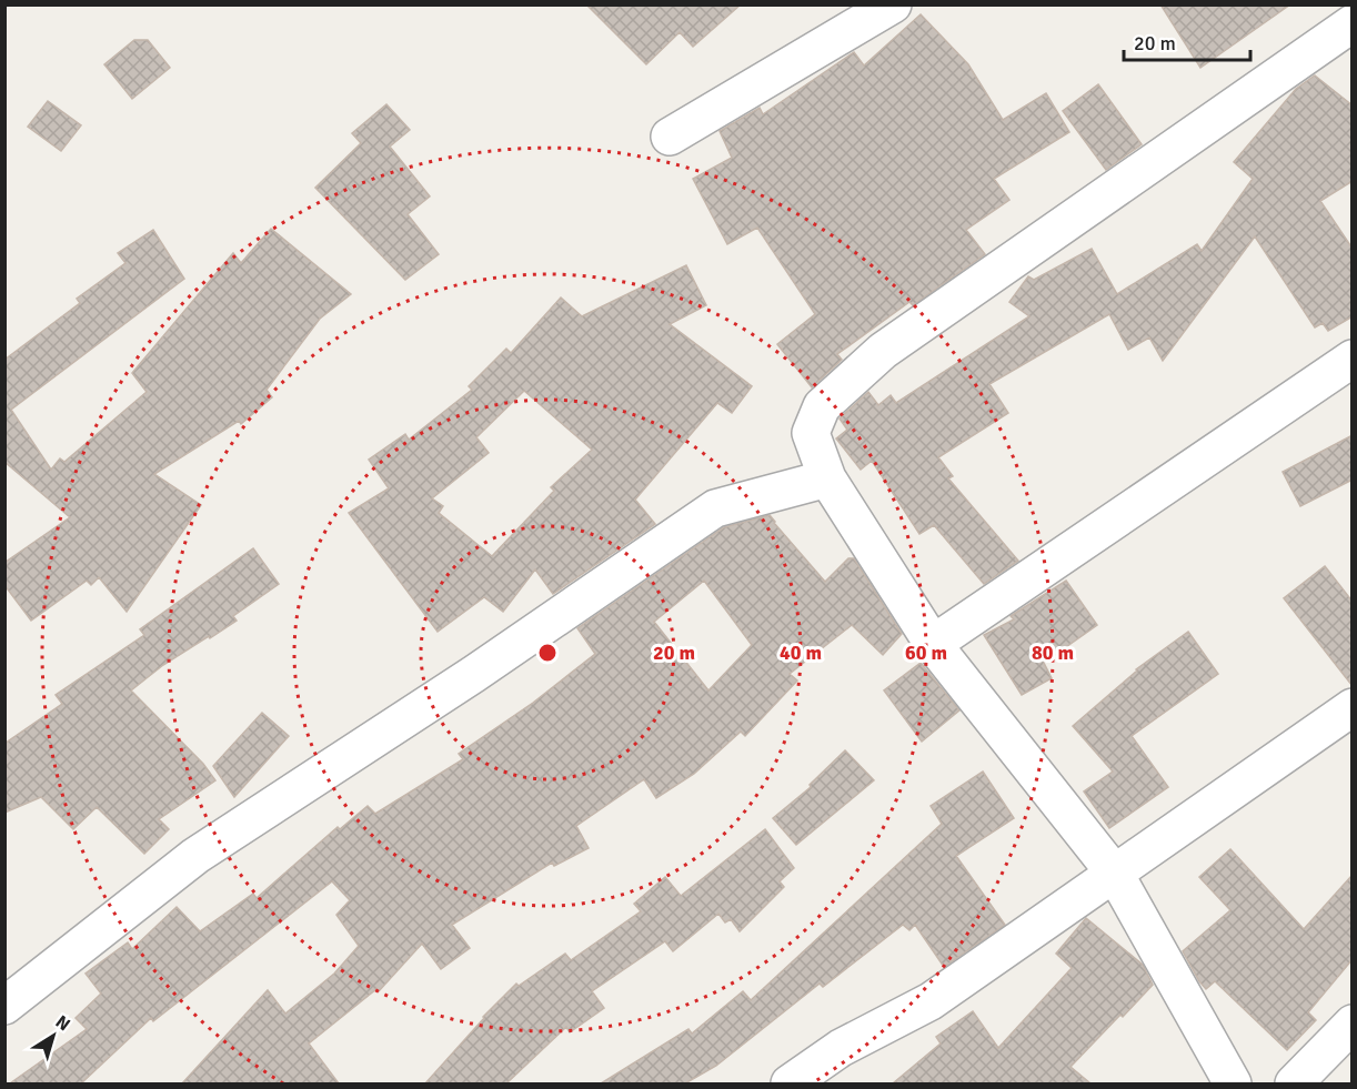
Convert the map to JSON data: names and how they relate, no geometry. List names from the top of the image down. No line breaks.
{"scale_bar":"20 m","north":"top right","rings":["20 m","40 m","60 m","80 m"]}
